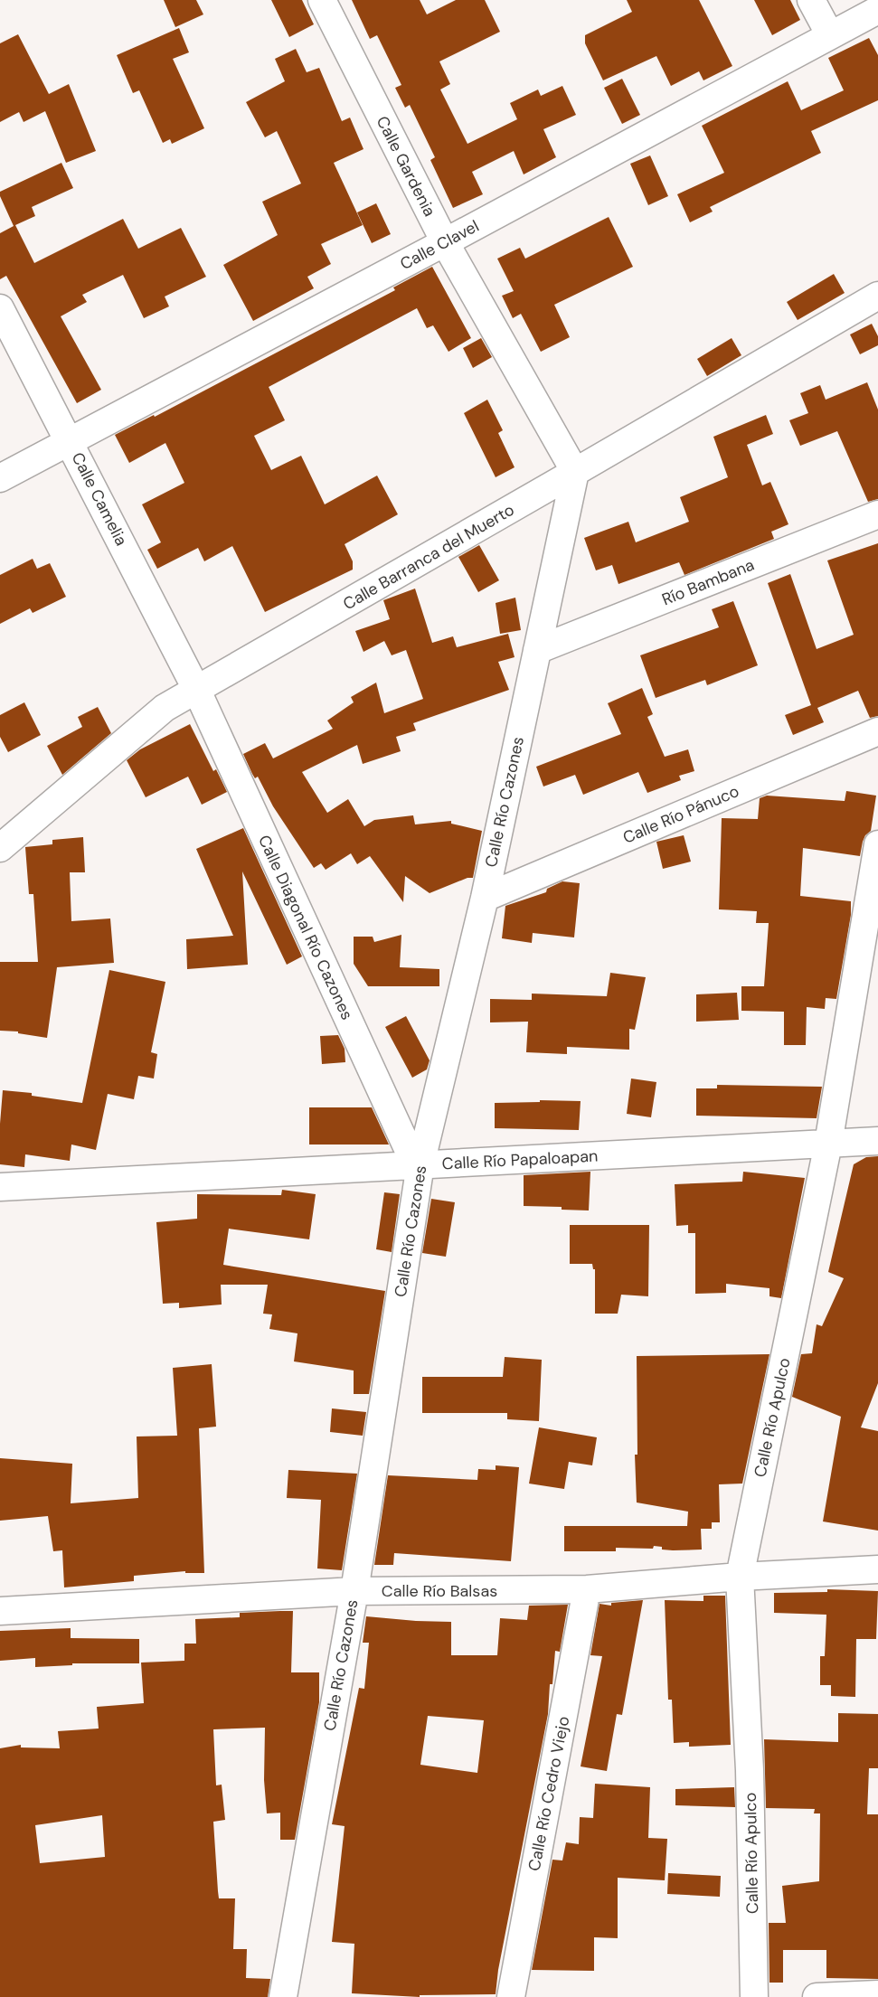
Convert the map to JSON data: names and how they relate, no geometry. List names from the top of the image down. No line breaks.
{"streets":{"street":["Calle Gardenia","Calle Clavel","Calle Camelia","Calle Barranca del Muerto","Río Bambana","Calle Río Cazones","Calle Río Pánuco","Calle Diagonal Río Cazones","Calle Río Papaloapan","Calle Río Apulco","Calle Río Balsas","Calle Río Cedro Viejo"]},"crossings":[["Calle Gardenia","Calle Clavel"],["Calle Gardenia","Calle Barranca del Muerto"],["Calle Gardenia","Calle Río Cazones"],["Calle Clavel","Calle Camelia"],["Calle Camelia","Calle Barranca del Muerto"],["Calle Camelia","Calle Diagonal Río Cazones"],["Calle Barranca del Muerto","Calle Río Cazones"],["Calle Barranca del Muerto","Calle Diagonal Río Cazones"],["Río Bambana","Calle Río Cazones"],["Calle Río Cazones","Calle Río Pánuco"],["Calle Río Cazones","Calle Diagonal Río Cazones"],["Calle Río Cazones","Calle Río Papaloapan"],["Calle Río Cazones","Calle Río Balsas"],["Calle Diagonal Río Cazones","Calle Río Papaloapan"],["Calle Río Papaloapan","Calle Río Apulco"],["Calle Río Apulco","Calle Río Balsas"],["Calle Río Balsas","Calle Río Cedro Viejo"]]}
